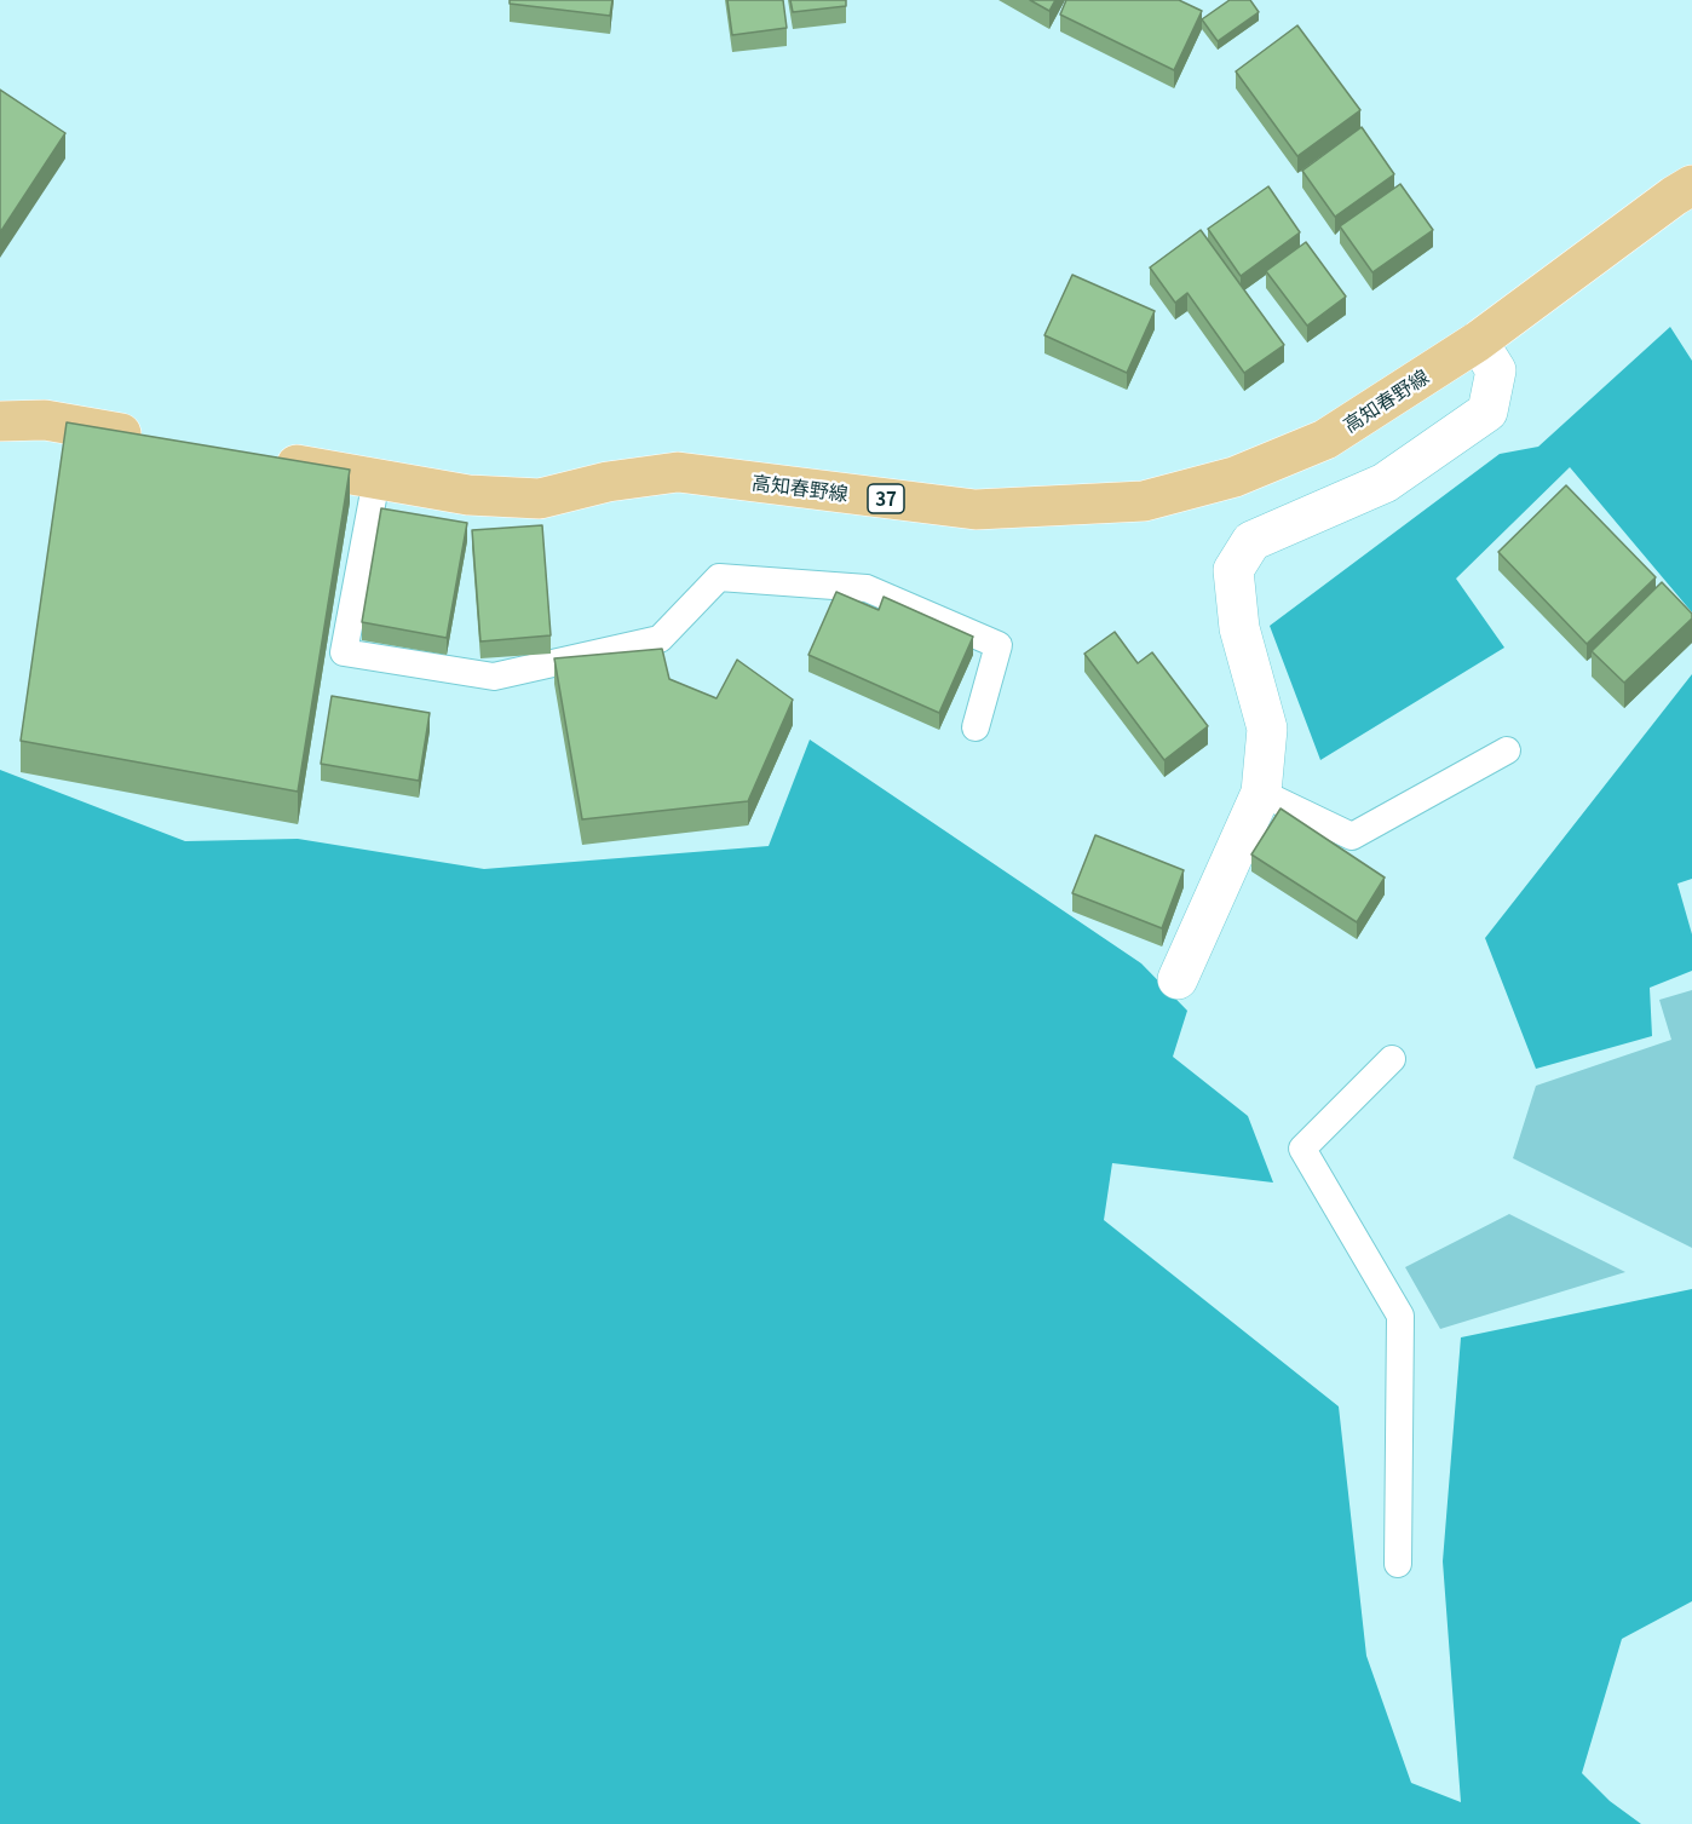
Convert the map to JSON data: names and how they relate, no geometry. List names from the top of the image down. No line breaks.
{"streets":{"main road":["高知春野線","37"]}}
